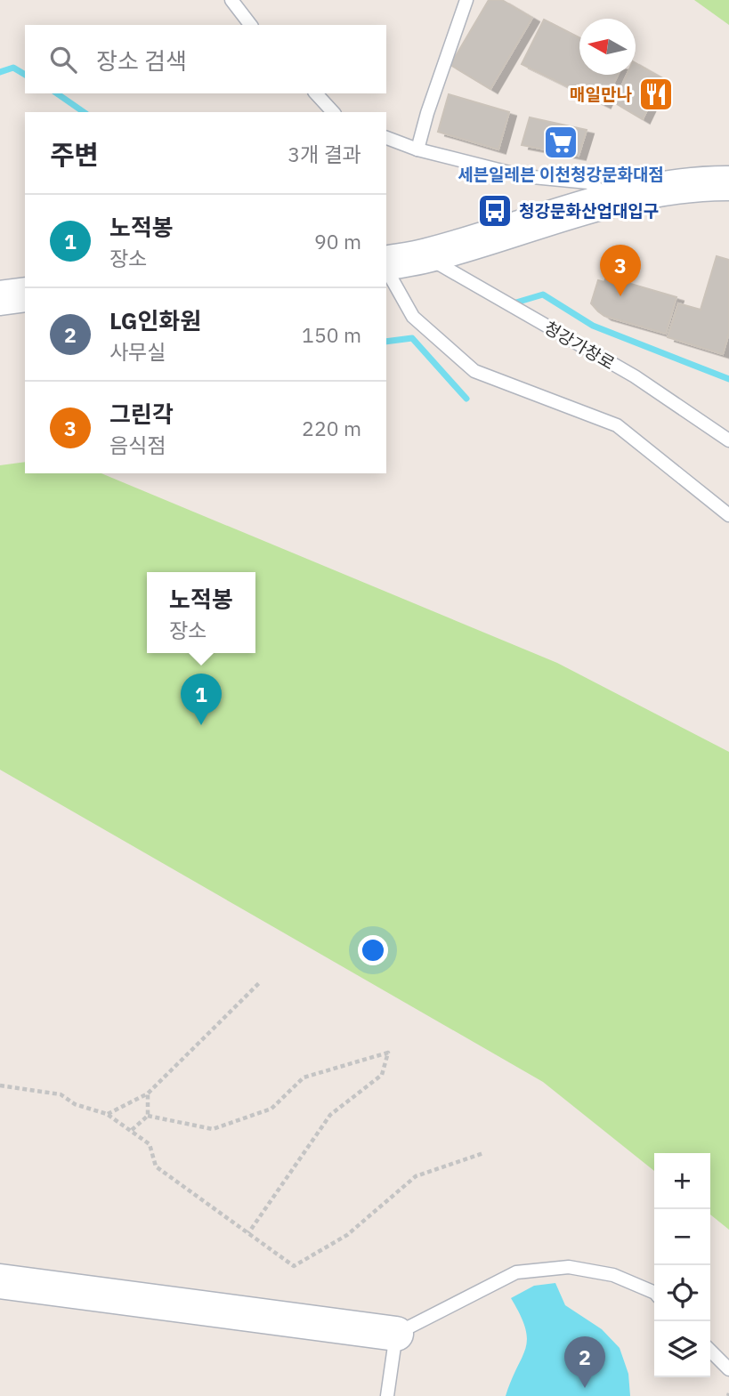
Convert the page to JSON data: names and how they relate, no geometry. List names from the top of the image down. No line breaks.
{"streets":{"lane":["청강가창로"]},"places":{"restaurant":["매일만나"],"supermarket":["세븐일레븐 이천청강문화대점"],"bus stop":["청강문화산업대입구"]},"north":"left","page":{"search":"장소 검색","heading":["주변","3개 결과"],"list":[{"mark":"1","name":"노적봉","note":"장소","value":"90 m"},{"mark":"2","name":"LG인화원","note":"사무실","value":"150 m"},{"mark":"3","name":"그린각","note":"음식점","value":"220 m"}],"pins":["3","1","2"],"popup":["노적봉","장소"],"map_buttons":["+","−"]}}
